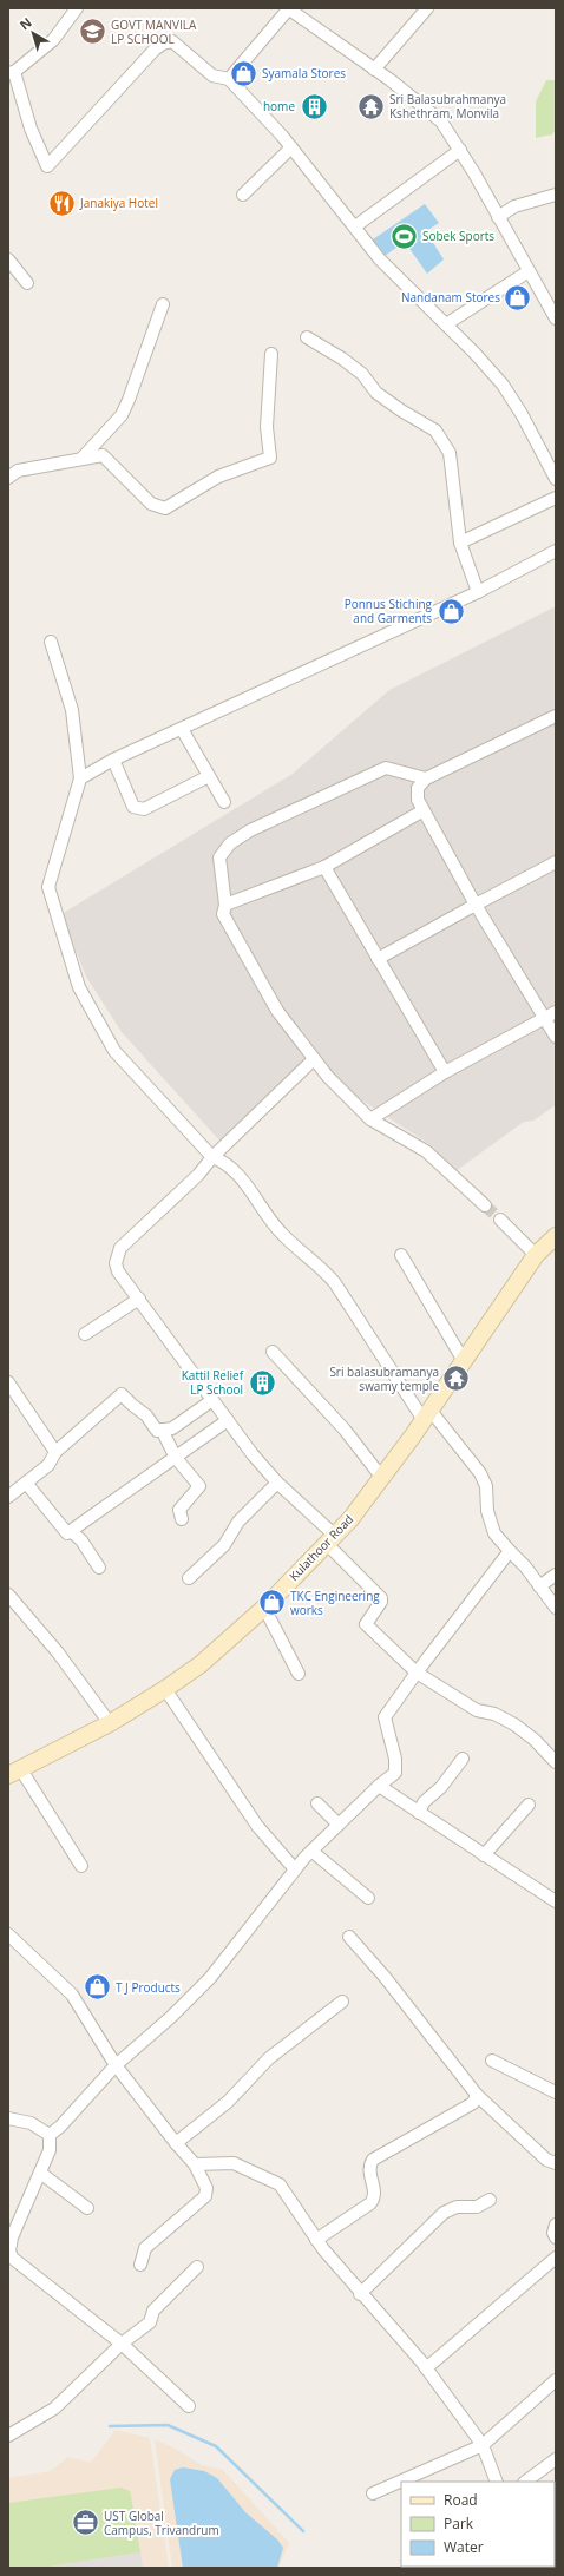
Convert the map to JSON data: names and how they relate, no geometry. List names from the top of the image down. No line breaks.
{"streets":{"main road":["Kulathoor Road"]},"places":{"school or university":["GOVT MANVILA LP SCHOOL"],"shop":["Syamala Stores","Nandanam Stores","Ponnus Stiching and Garments","TKC Engineering works","T J Products"],"building":["home","Kattil Relief LP School"],"temple":["Sri Balasubrahmanya Kshethram, Monvila","Sri balasubramanya swamy temple"],"restaurant":["Janakiya Hotel"],"sports":["Sobek Sports"],"office":["UST Global Campus, Trivandrum"]},"legend":["Road","Park","Water"],"north":"top left"}
